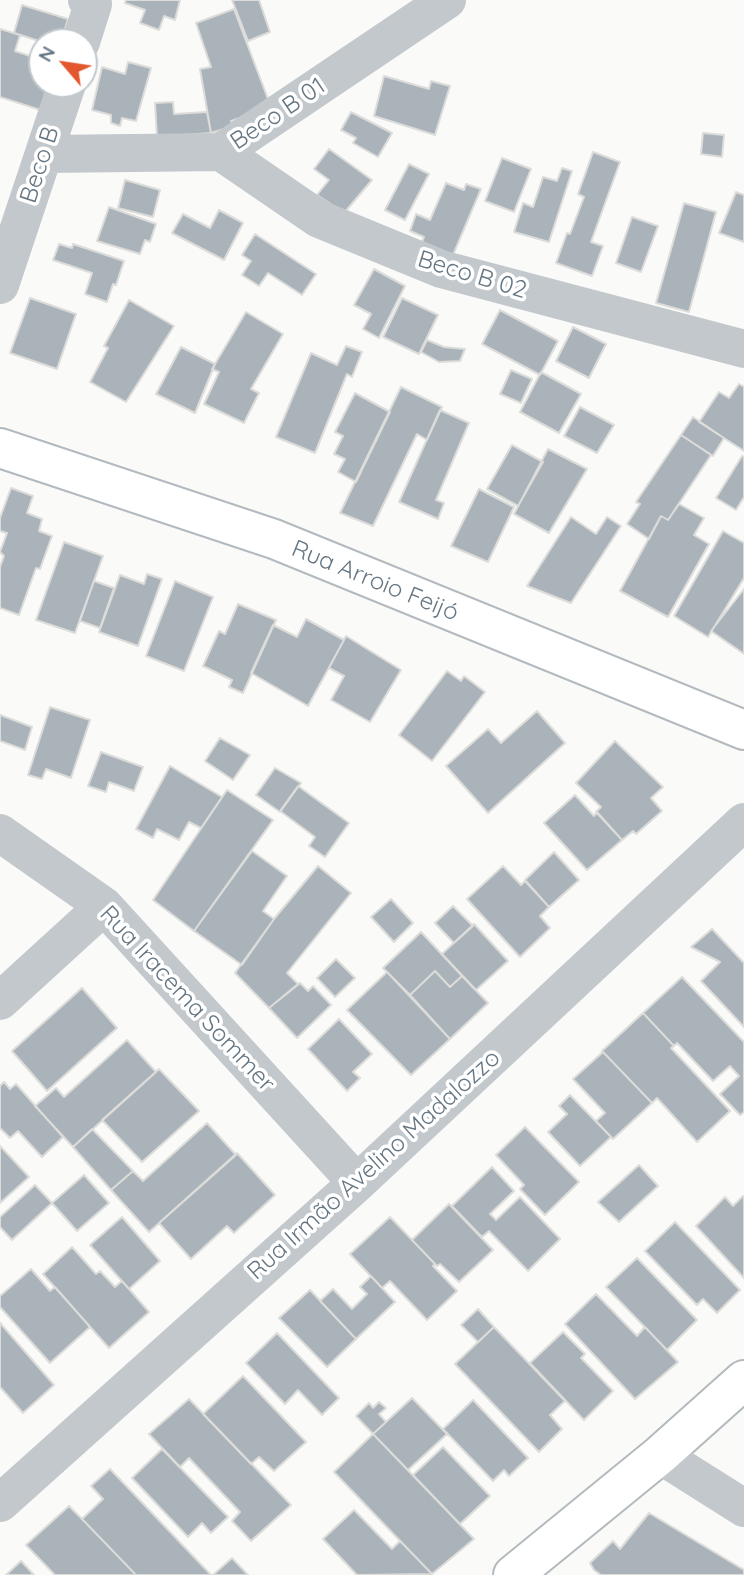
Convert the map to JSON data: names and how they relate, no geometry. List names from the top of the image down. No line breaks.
{"streets":{"street":["Beco B 01","Beco B","Beco B 02","Rua Arroio Feijó","Rua Iracema Sommer","Rua Irmão Avelino Madalozzo"]},"crossings":[["Beco B 01","Beco B"],["Beco B 01","Beco B 02"],["Rua Iracema Sommer","Rua Irmão Avelino Madalozzo"]],"north":"top left"}
